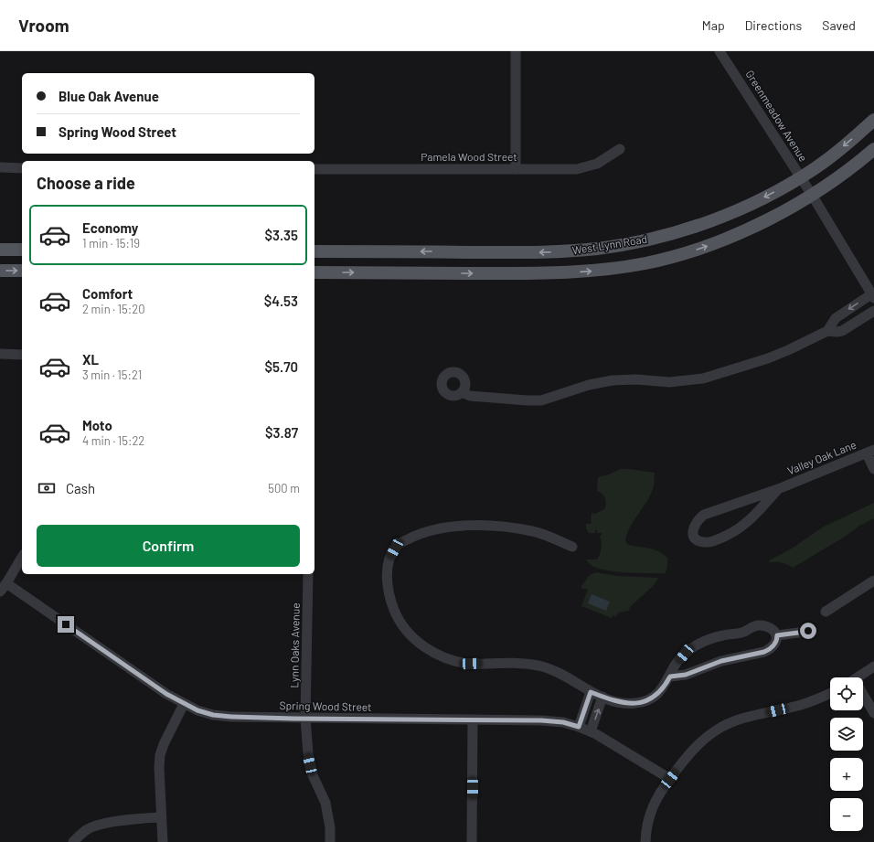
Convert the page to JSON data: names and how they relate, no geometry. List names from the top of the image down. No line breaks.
{"streets":{"main road":["West Lynn Road"],"street":["Greenmeadow Avenue","Pamela Wood Street","Valley Oak Lane","Lynn Oaks Avenue","Spring Wood Street"]},"crossings":[["Greenmeadow Avenue","West Lynn Road"],["Lynn Oaks Avenue","Spring Wood Street"]],"page":{"header":"Vroom","nav":["Map","Directions","Saved"],"banner":["Blue Oak Avenue","Spring Wood Street"],"heading":"Choose a ride","list":[{"name":"Economy","note":"1 min · 15:19","value":"$3.35"},{"name":"Comfort","note":"2 min · 15:20","value":"$4.53"},{"name":"XL","note":"3 min · 15:21","value":"$5.70"},{"name":"Moto","note":"4 min · 15:22","value":"$3.87"}],"pay":["Cash","500 m"],"buttons":"Confirm","map_buttons":["+","−"]}}
